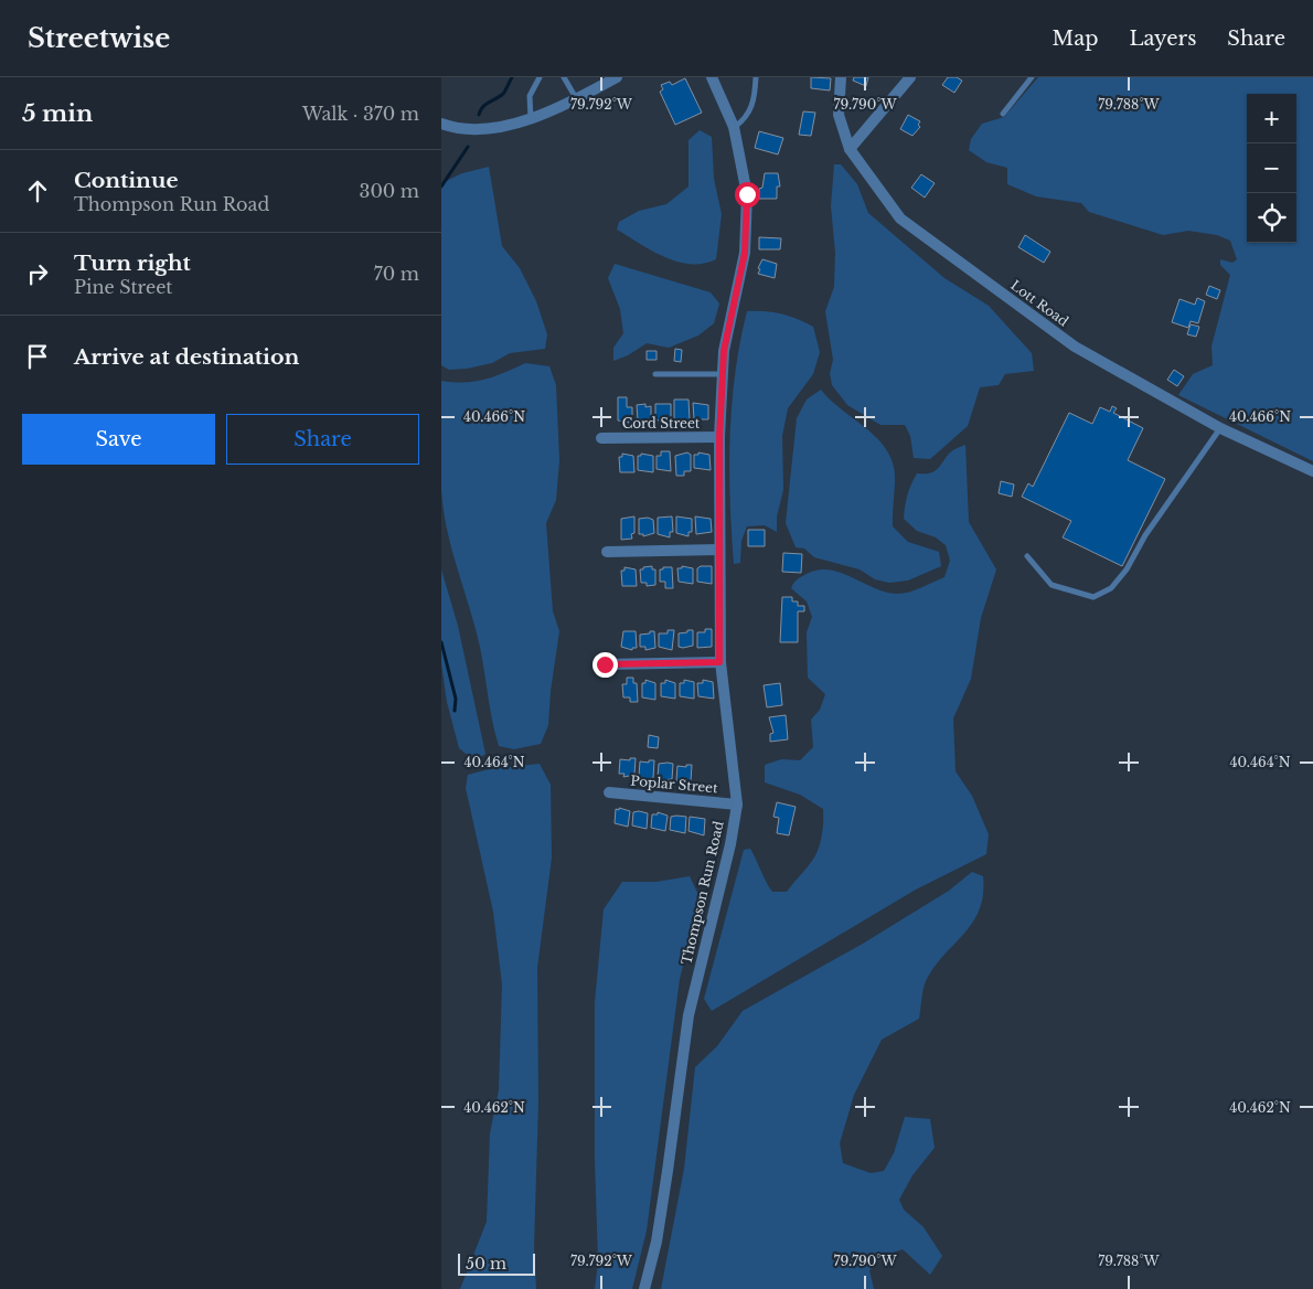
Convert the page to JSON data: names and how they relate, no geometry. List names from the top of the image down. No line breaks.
{"streets":{"street":["Lott Road","Cord Street","Poplar Street","Thompson Run Road"]},"crossings":[["Cord Street","Thompson Run Road"],["Poplar Street","Thompson Run Road"]],"scale_bar":"50 m","page":{"header":"Streetwise","nav":["Map","Layers","Share"],"heading":["5 min","Walk · 370 m"],"map_buttons":["+","−"],"list":[["Continue","Thompson Run Road","300 m"],["Turn right","Pine Street","70 m"],"Arrive at destination"],"buttons":["Save","Share"],"scale":"50 m"},"coordinates":["79.792°W","79.790°W","79.788°W","40.466°N","40.464°N","40.462°N"]}
